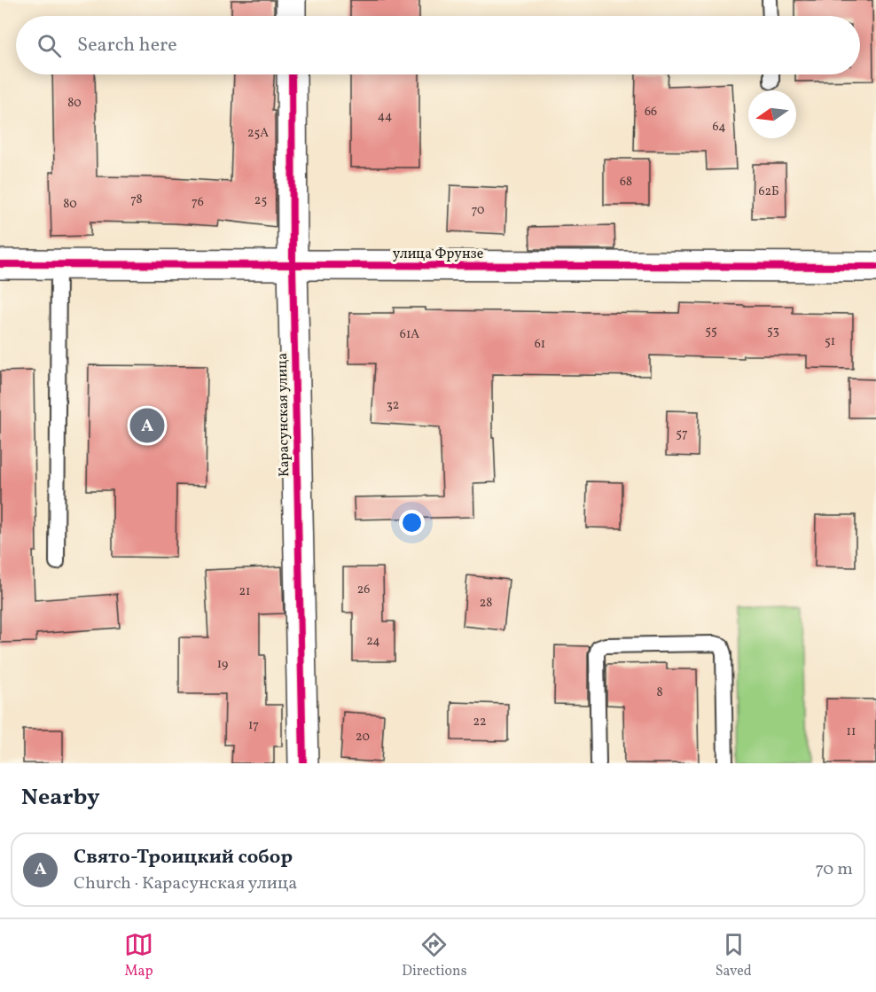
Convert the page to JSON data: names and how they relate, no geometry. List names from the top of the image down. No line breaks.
{"streets":{"street":["улица Фрунзе","Карасунская улица"]},"crossings":[["улица Фрунзе","Карасунская улица"]],"house_numbers":["80","66","44","64","25А","68","62Б","78","25","76","80","70","55","53","61А","51","61","32","57","26","21","28","24","19","8","22","17","11","20"],"north":"left","page":{"search":"Search here","pins":"A","heading":"Nearby","list":[{"mark":"A","name":"Свято-Троицкий собор","note":"Church · Карасунская улица","value":"70 m"}],"nav":["Map","Directions","Saved"]}}
